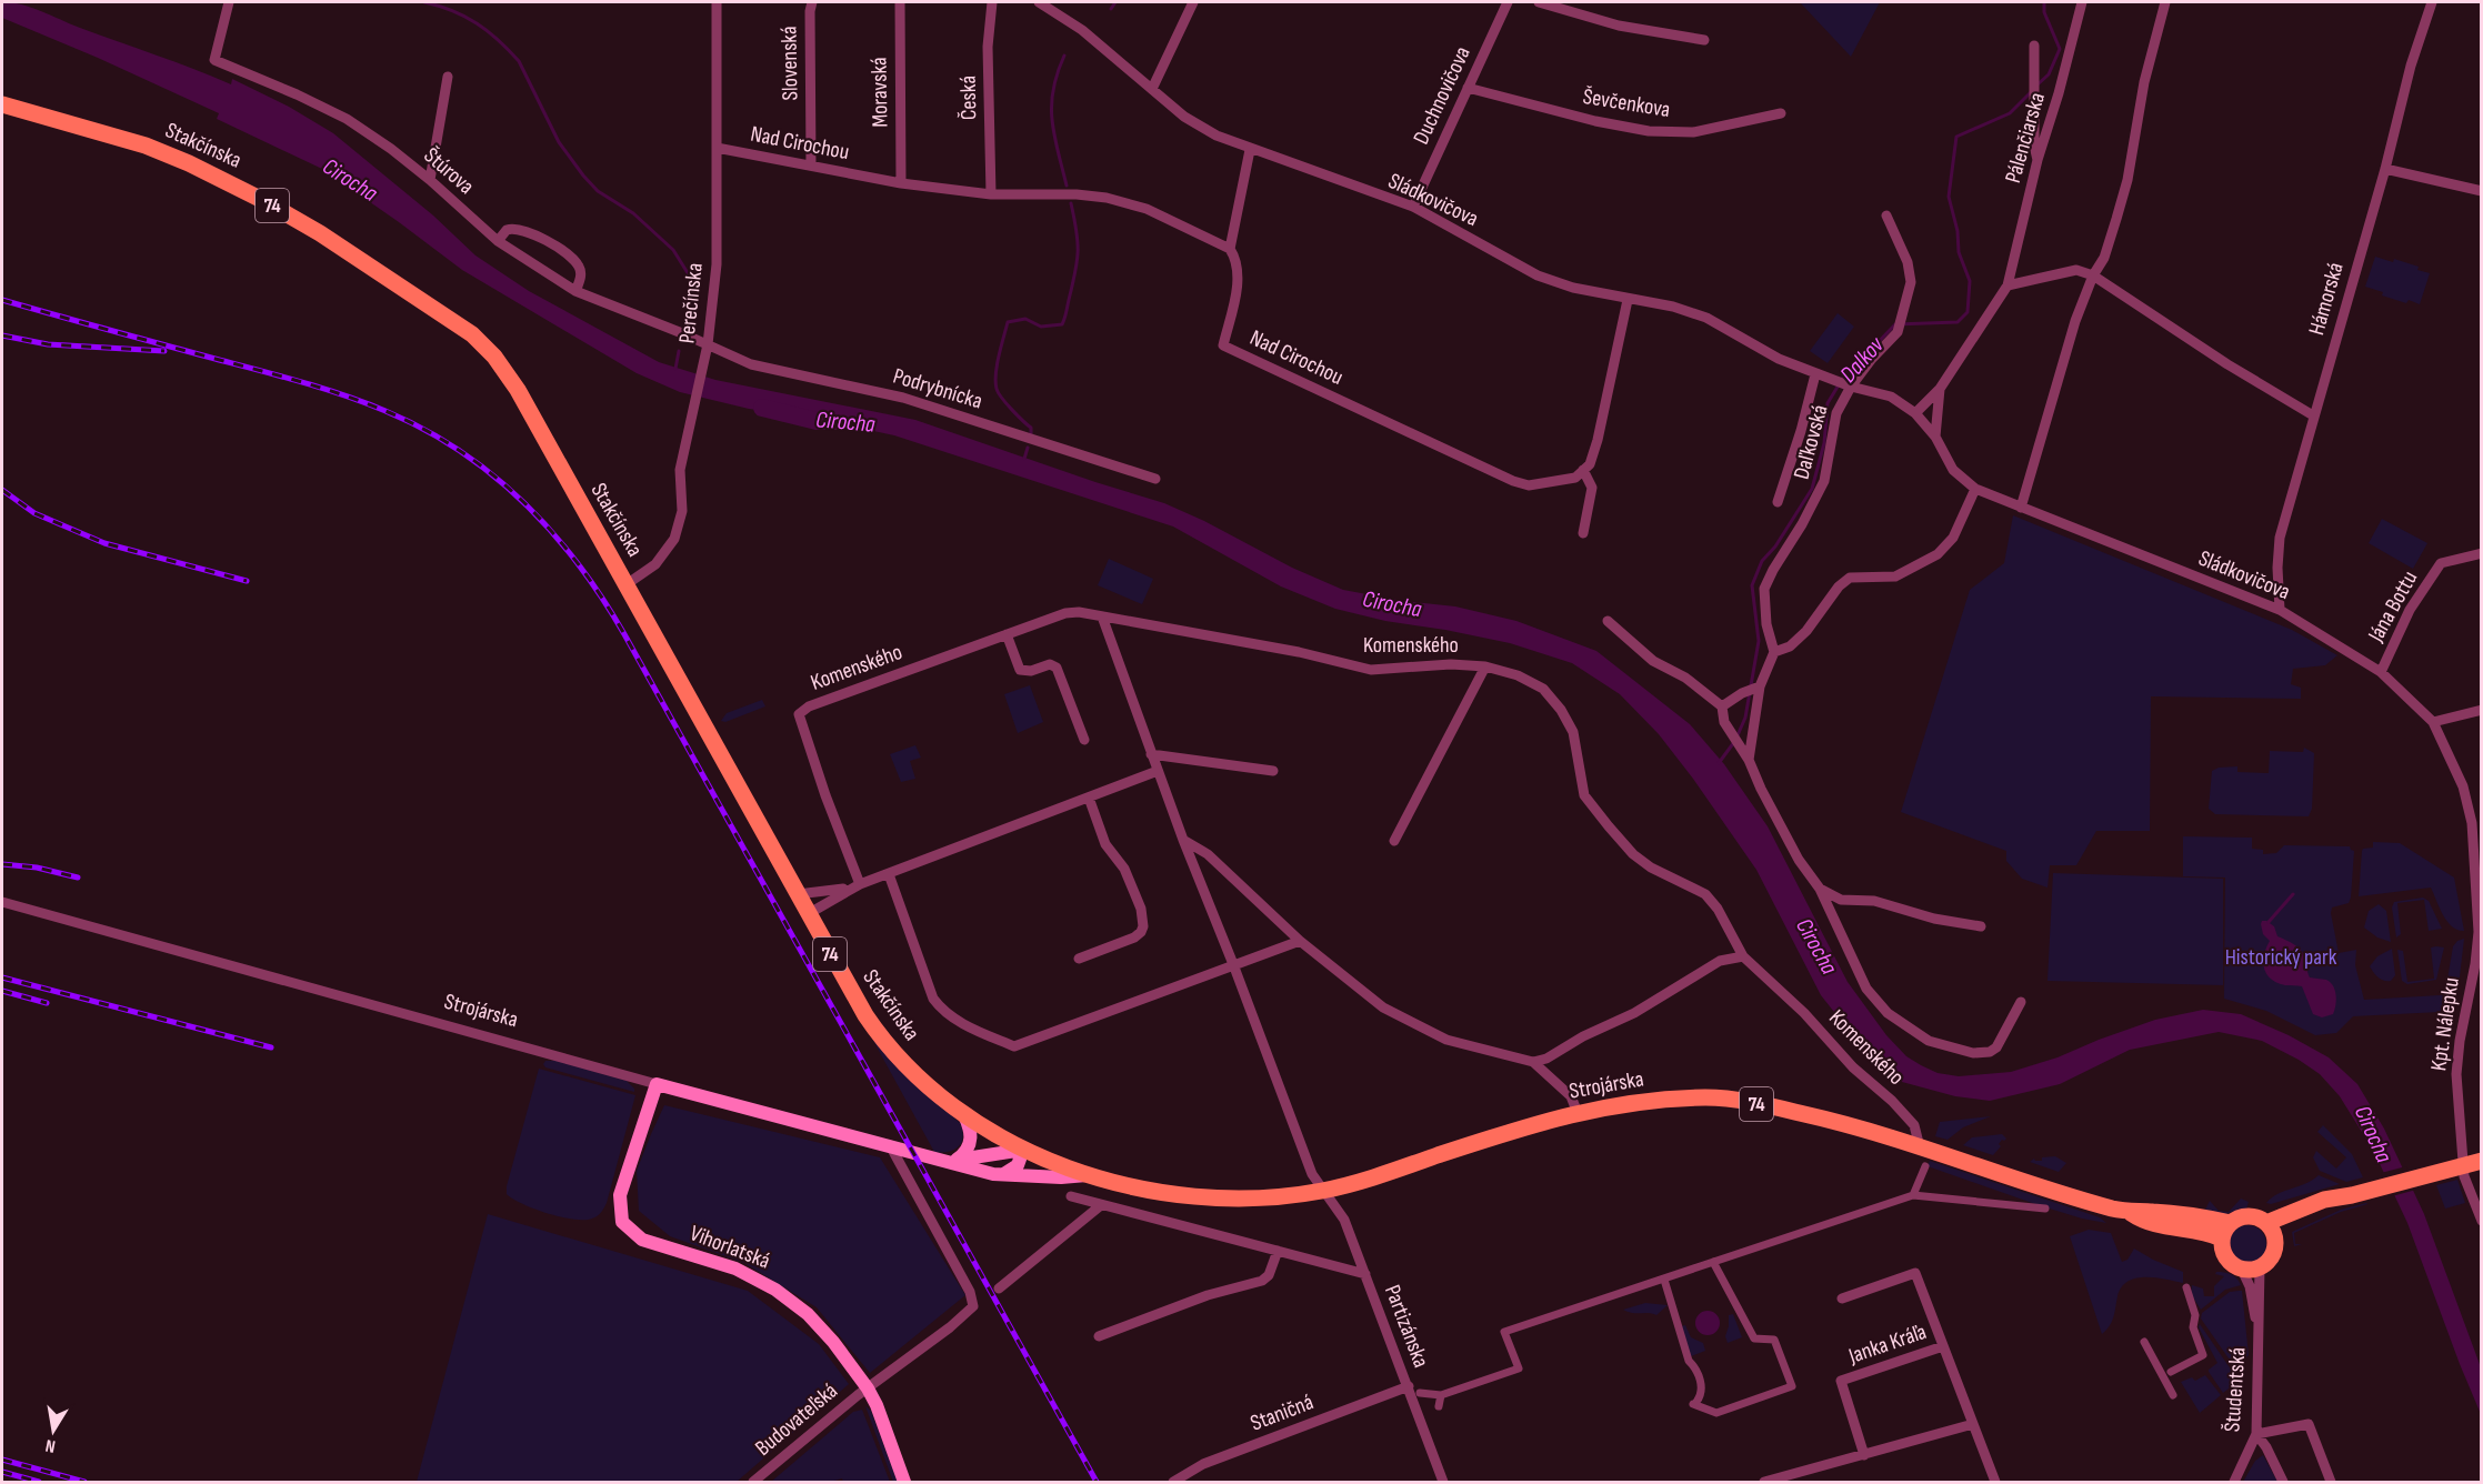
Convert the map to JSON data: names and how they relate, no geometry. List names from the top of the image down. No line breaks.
{"streets":{"main road":["Stakčínska","74","Strojárska","Vihorlatská"],"street":["Slovenská","Moravská","Duchnovičova","Česká","Ševčenkova","Pálenčiarska","Nad Cirochou","Štúrova","Sládkovičova","Hámorská","Perečínska","Podrybnícka","Daľkovská","Jána Bottu","Komenského","Kpt. Nálepku","Partizánska","Janka Kráľa","Študentská","Staničná","Budovateľská"]},"crossings":[["Slovenská","Nad Cirochou"],["Moravská","Nad Cirochou"],["Duchnovičova","Ševčenkova"],["Duchnovičova","Sládkovičova"],["Česká","Nad Cirochou"],["Pálenčiarska","Sládkovičova"],["Nad Cirochou","Perečínska"],["Stakčínska","Perečínska"],["Stakčínska","Strojárska"],["Štúrova","Perečínska"],["Štúrova","Podrybnícka"],["Sládkovičova","Hámorská"],["Sládkovičova","Daľkovská"],["Sládkovičova","Jána Bottu"],["Sládkovičova","Kpt. Nálepku"],["74","Strojárska"],["74","Kpt. Nálepku"],["Perečínska","Podrybnícka"],["Komenského","Strojárska"],["Strojárska","Vihorlatská"],["Strojárska","Partizánska"],["Strojárska","Budovateľská"],["Vihorlatská","Budovateľská"],["Partizánska","Staničná"]],"water":["Cirocha","Dalkov"],"parks":["Historický park"],"north":"bottom"}
